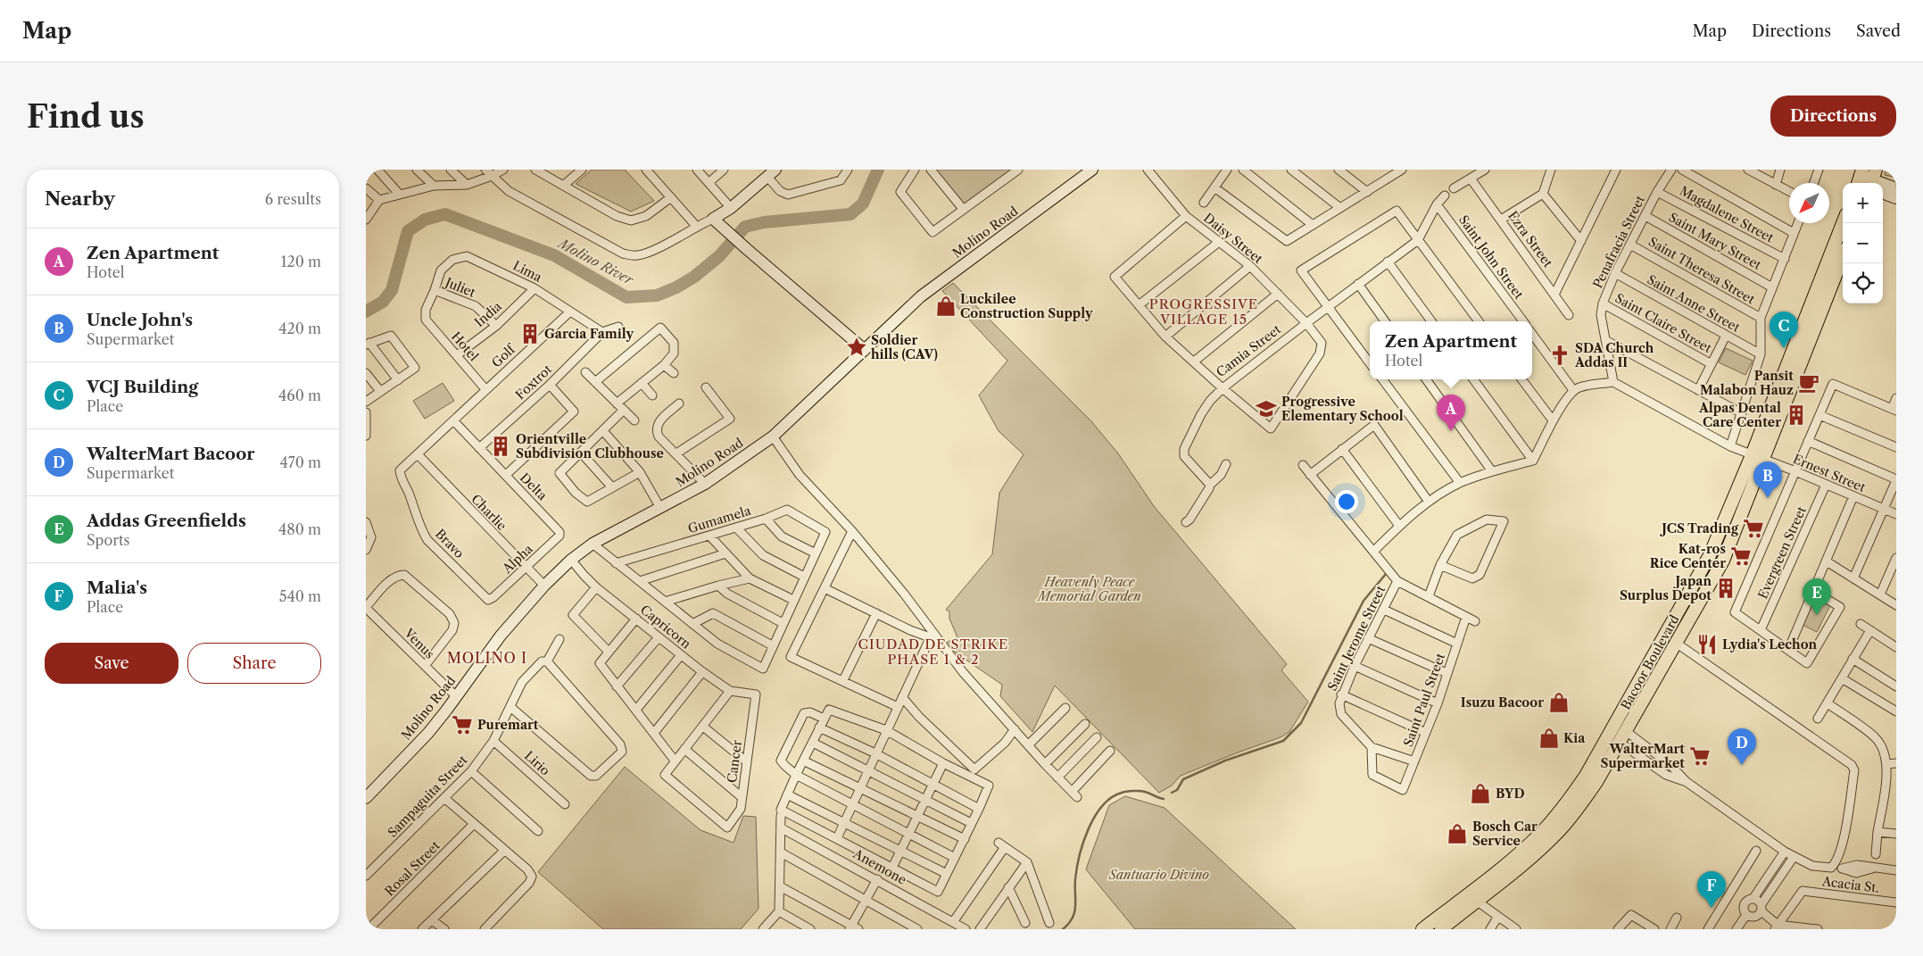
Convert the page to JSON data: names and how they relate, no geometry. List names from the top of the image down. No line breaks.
{"streets":{"main road":["Molino Road","Bacoor Boulevard"],"street":["Magdalene Street","Daisy Street","Ezra Street","Saint Mary Street","Penafracia Street","Saint John Street","Saint Theresa Street","Lima","Juliet","Saint Anne Street","India","Saint Claire Street","Hotel","Camia Street","Golf","Foxtrot","Ernest Street","Delta","Charlie","Gumamela","Bravo","Evergreen Street","Alpha","Capricorn","Saint Jerome Street","Venus","Saint Paul Street","Cancer","Lirio","Sampaguita Street","Anemone","Rosal Street","Acacia St."]},"crossings":[["Magdalene Street","Penafracia Street"],["Molino Road","Charlie"],["Molino Road","Capricorn"],["Molino Road","Venus"],["Daisy Street","Camia Street"],["Saint Mary Street","Penafracia Street"],["Penafracia Street","Saint Theresa Street"],["Penafracia Street","Saint Anne Street"],["Penafracia Street","Saint Claire Street"],["Penafracia Street","Ernest Street"],["Lima","Juliet"],["Lima","India"],["Lima","Hotel"],["Lima","Golf"],["Lima","Foxtrot"],["Juliet","India"],["India","Hotel"],["Hotel","Golf"],["Golf","Delta"],["Golf","Charlie"],["Golf","Bravo"],["Foxtrot","Delta"],["Ernest Street","Evergreen Street"],["Ernest Street","Bacoor Boulevard"],["Delta","Alpha"],["Charlie","Alpha"],["Bravo","Alpha"],["Capricorn","Cancer"],["Saint Jerome Street","Saint Paul Street"],["Lirio","Sampaguita Street"]],"districts":["PROGRESSIVE VILLAGE 15","CIUDAD DE STRIKE PHASE 1 & 2","MOLINO I"],"water":["Molino River"],"parks":["Heavenly Peace Memorial Garden","Santuario Divino"],"places":{"shop":["Luckilee Construction Supply","Isuzu Bacoor","Kia","BYD","Bosch Car Service"],"building":["Garcia Family","Alpas Dental Care Center","Orientville Subdivision Clubhouse","Japan Surplus Depot"],"place":["Soldier hills (CAV)"],"church":["SDA Church Addas II"],"cafe":["Pansit Malabon Hauz"],"school or university":["Progressive Elementary School"],"supermarket":["JCS Trading","Kat-ros Rice Center","Puremart","WalterMart Supermarket"],"restaurant":["Lydia's Lechon"]},"north":"bottom left","page":{"header":"Map","nav":["Map","Directions","Saved"],"buttons":["Directions",["Save","Share"]],"title":"Find us","heading":["Nearby","6 results"],"map_buttons":["+","−"],"list":[{"mark":"A","name":"Zen Apartment","note":"Hotel","value":"120 m"},{"mark":"B","name":"Uncle John's","note":"Supermarket","value":"420 m"},{"mark":"C","name":"VCJ Building","note":"Place","value":"460 m"},{"mark":"D","name":"WalterMart Bacoor","note":"Supermarket","value":"470 m"},{"mark":"E","name":"Addas Greenfields","note":"Sports","value":"480 m"},{"mark":"F","name":"Malia's","note":"Place","value":"540 m"}],"pins":["C","A","B","E","D","F"],"popup":["Zen Apartment","Hotel"]}}
